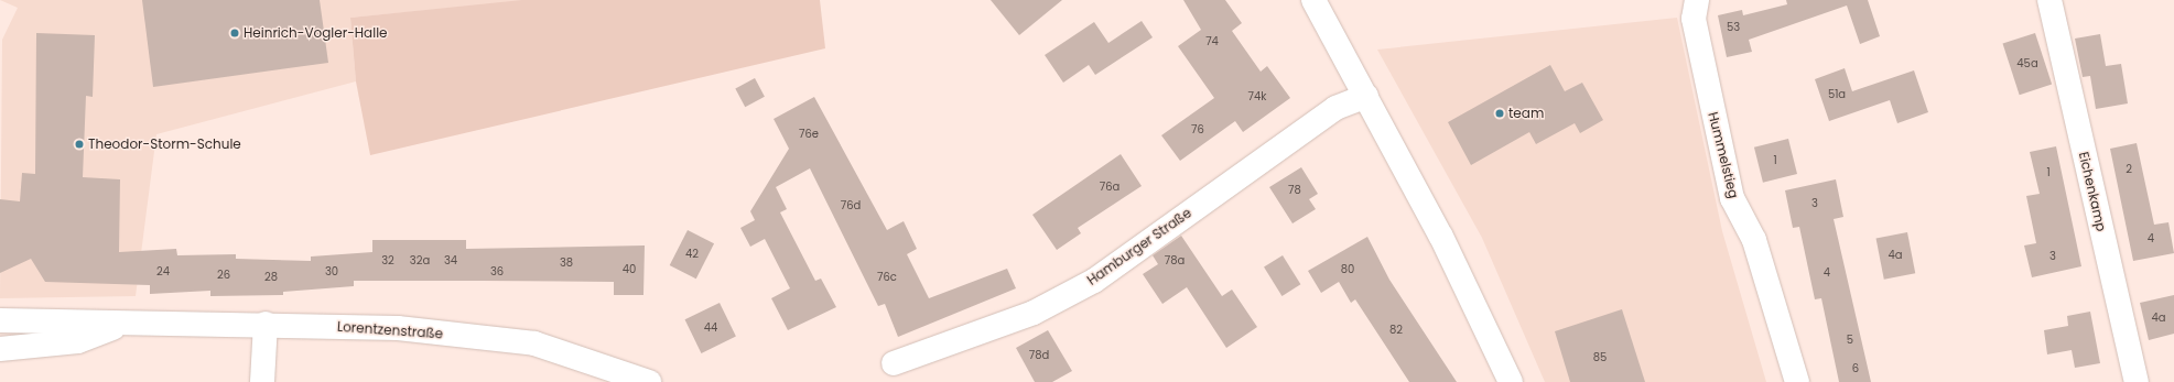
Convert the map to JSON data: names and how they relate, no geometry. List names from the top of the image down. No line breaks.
{"streets":{"street":["Hummelstieg","Eichenkamp","Hamburger Straße","Lorentzenstraße"]},"places":["Heinrich-Vogler-Halle","team","Theodor-Storm-Schule"],"house_numbers":["53","74","45a","51a","74k","76","76e","1","2","1","76a","78","3","76d","4","42","4a","3","32","32a","34","78a","38","40","80","24","30","36","4","26","28","76c","4a","44","82","5","78d","85","6"]}
